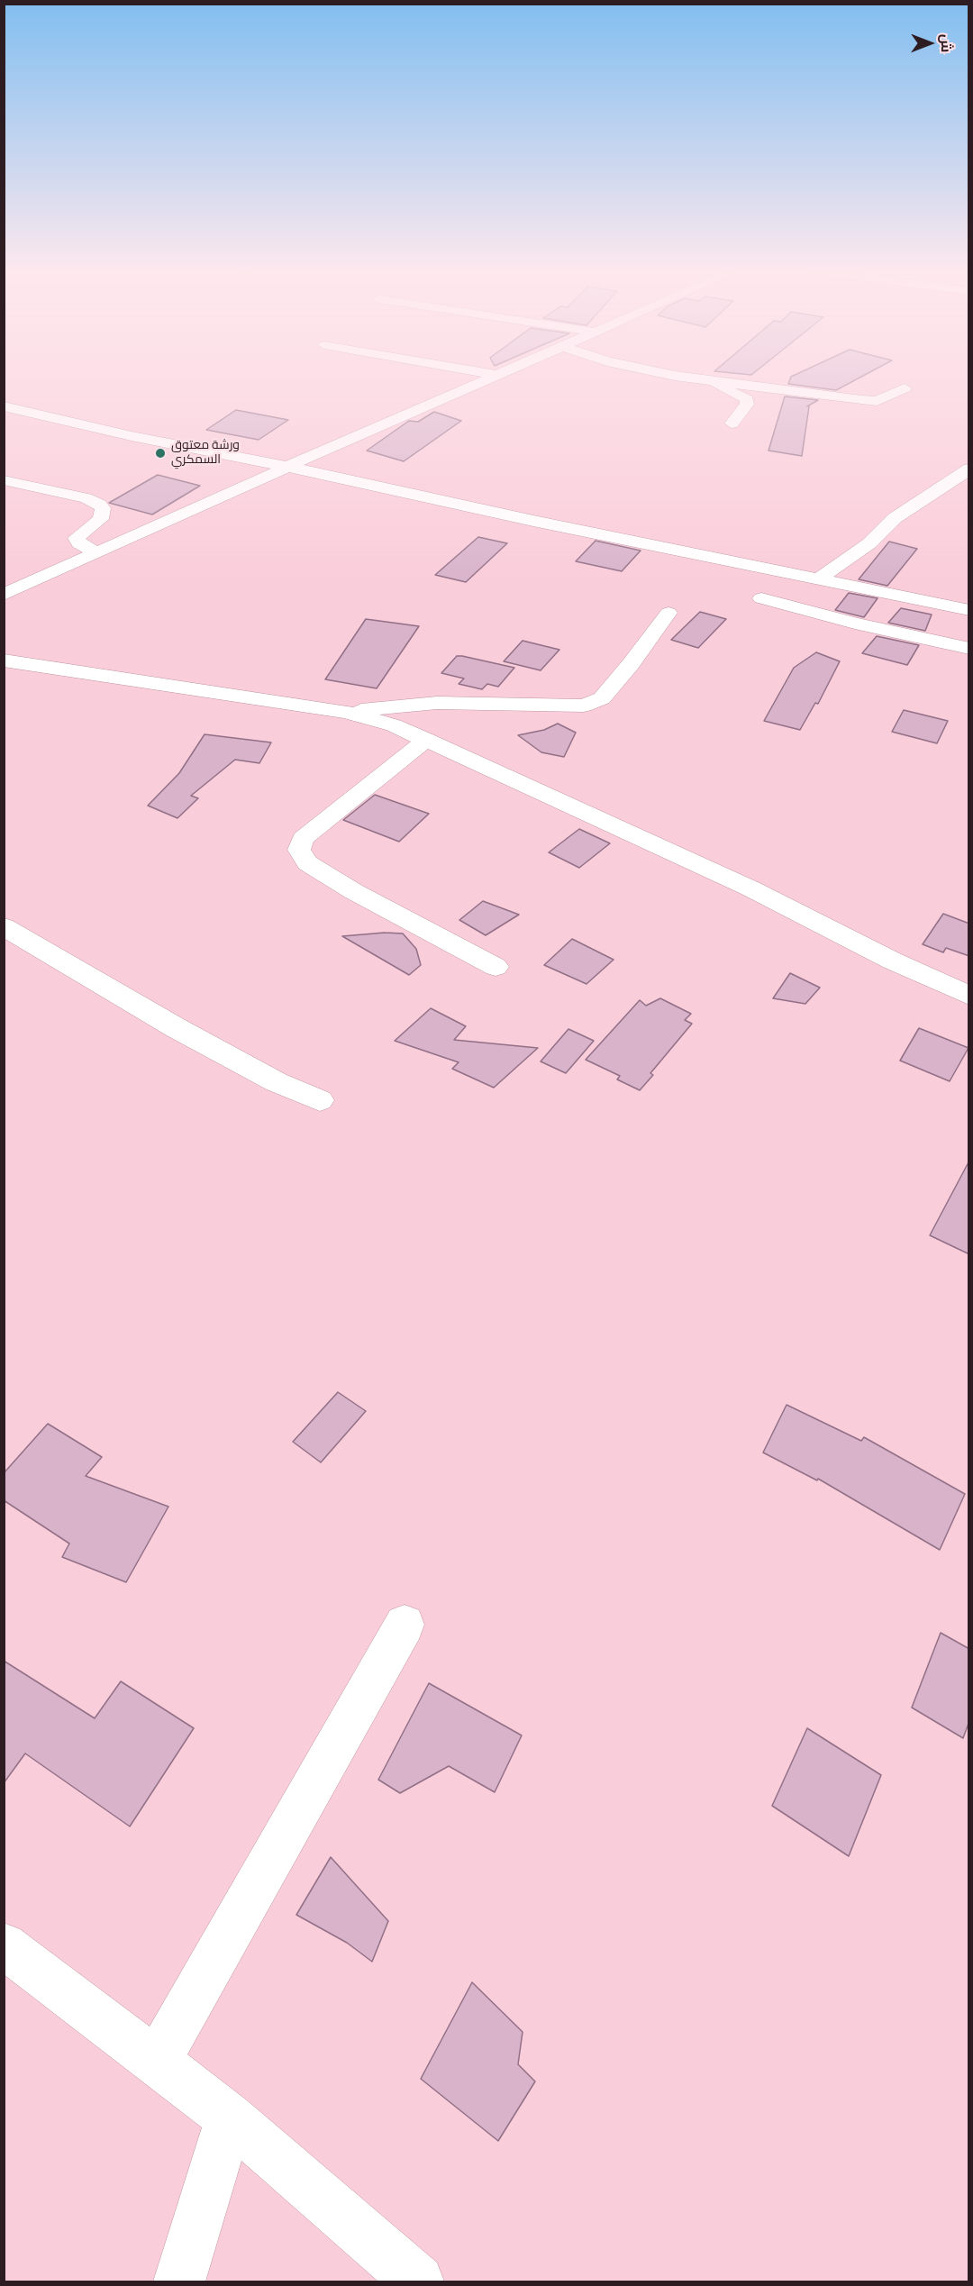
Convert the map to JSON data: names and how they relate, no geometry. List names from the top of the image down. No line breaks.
{"places":["ورشة معتوق السمكري"],"north":"right"}
